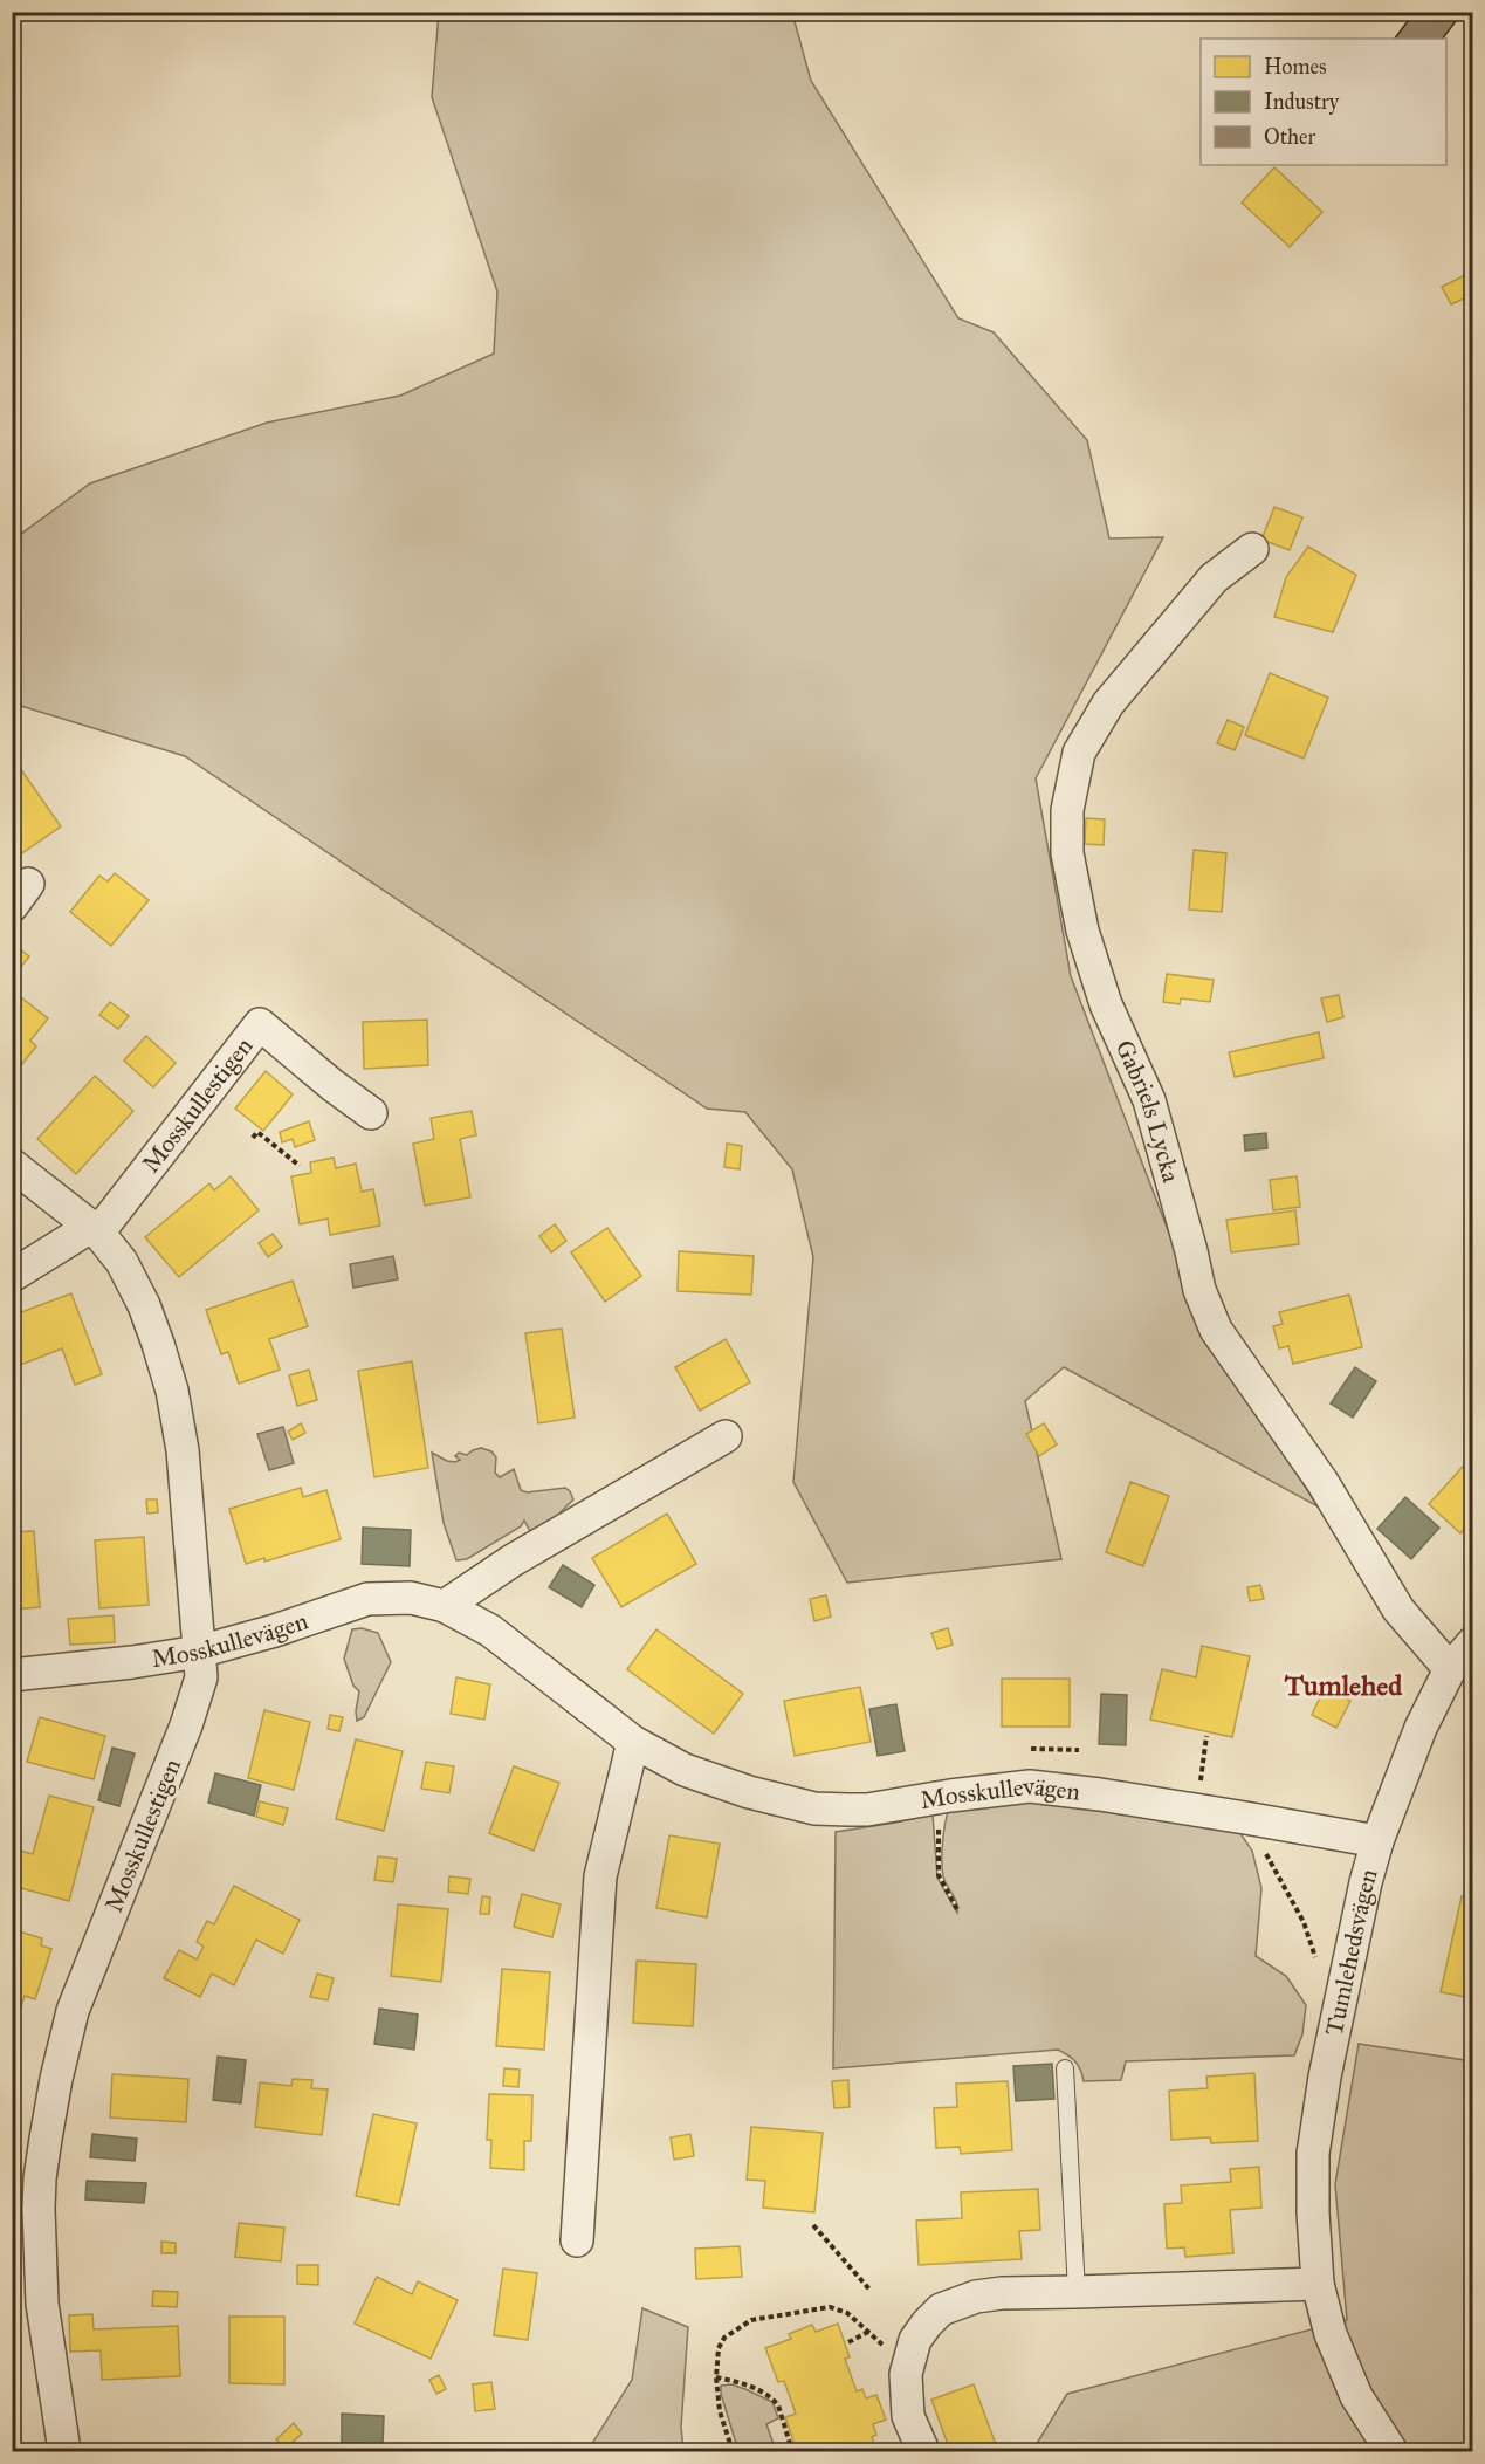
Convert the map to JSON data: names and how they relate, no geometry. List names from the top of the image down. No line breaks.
{"streets":{"street":["Mosskullestigen","Gabriels Lycka","Mosskullevägen","Tumlehedsvägen"]},"crossings":[["Mosskullestigen","Mosskullevägen"],["Gabriels Lycka","Tumlehedsvägen"],["Mosskullevägen","Tumlehedsvägen"]],"districts":["Tumlehed"],"legend":["Homes","Industry","Other"]}
